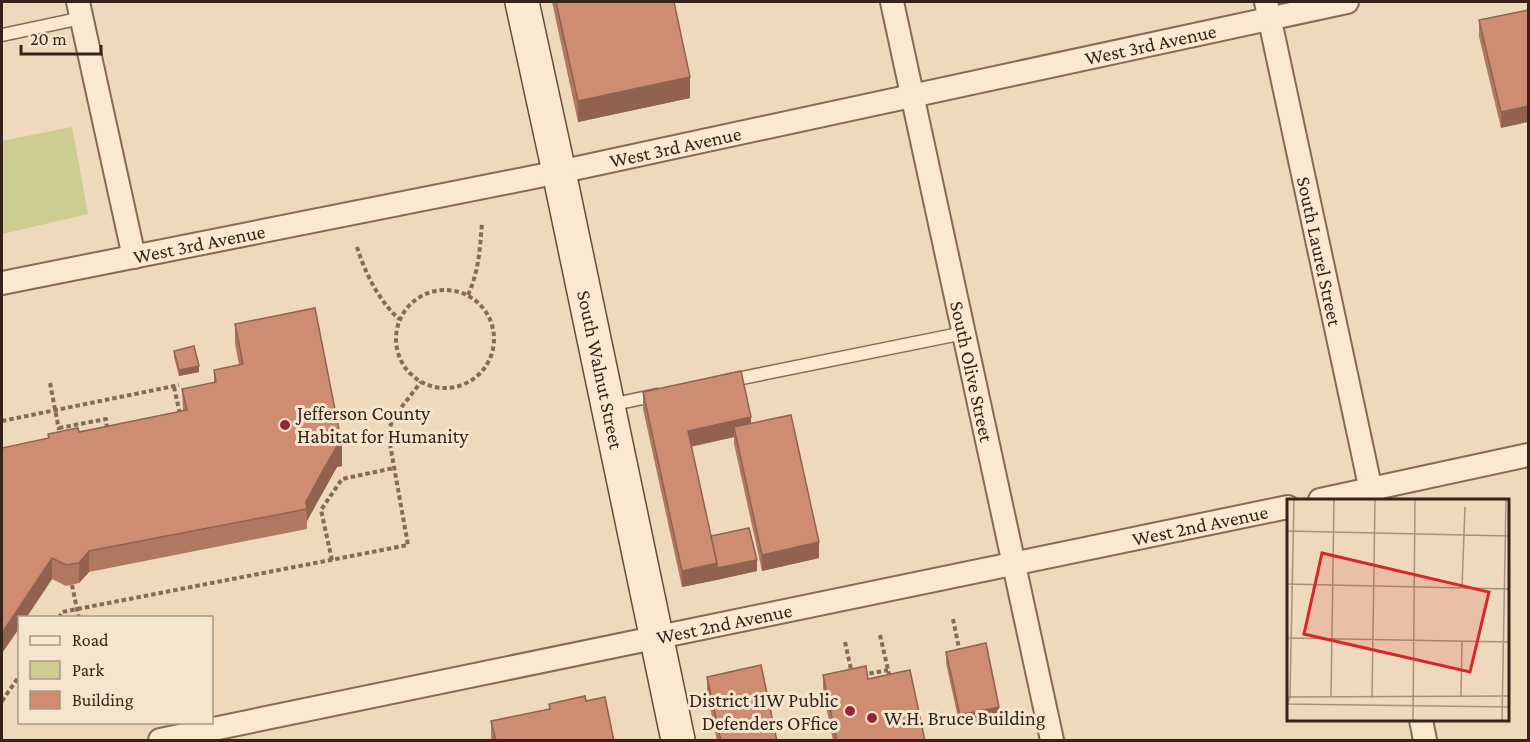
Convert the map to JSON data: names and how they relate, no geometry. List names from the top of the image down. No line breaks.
{"streets":{"street":["West 3rd Avenue","South Laurel Street","South Walnut Street","South Olive Street","West 2nd Avenue"]},"crossings":[["West 3rd Avenue","South Laurel Street"],["West 3rd Avenue","South Walnut Street"],["West 3rd Avenue","South Olive Street"],["South Walnut Street","West 2nd Avenue"],["South Olive Street","West 2nd Avenue"]],"places":["Jefferson County Habitat for Humanity","District 11W Public Defenders OFfice","W.H. Bruce Building"],"legend":["Road","Park","Building"],"scale_bar":"20 m"}
